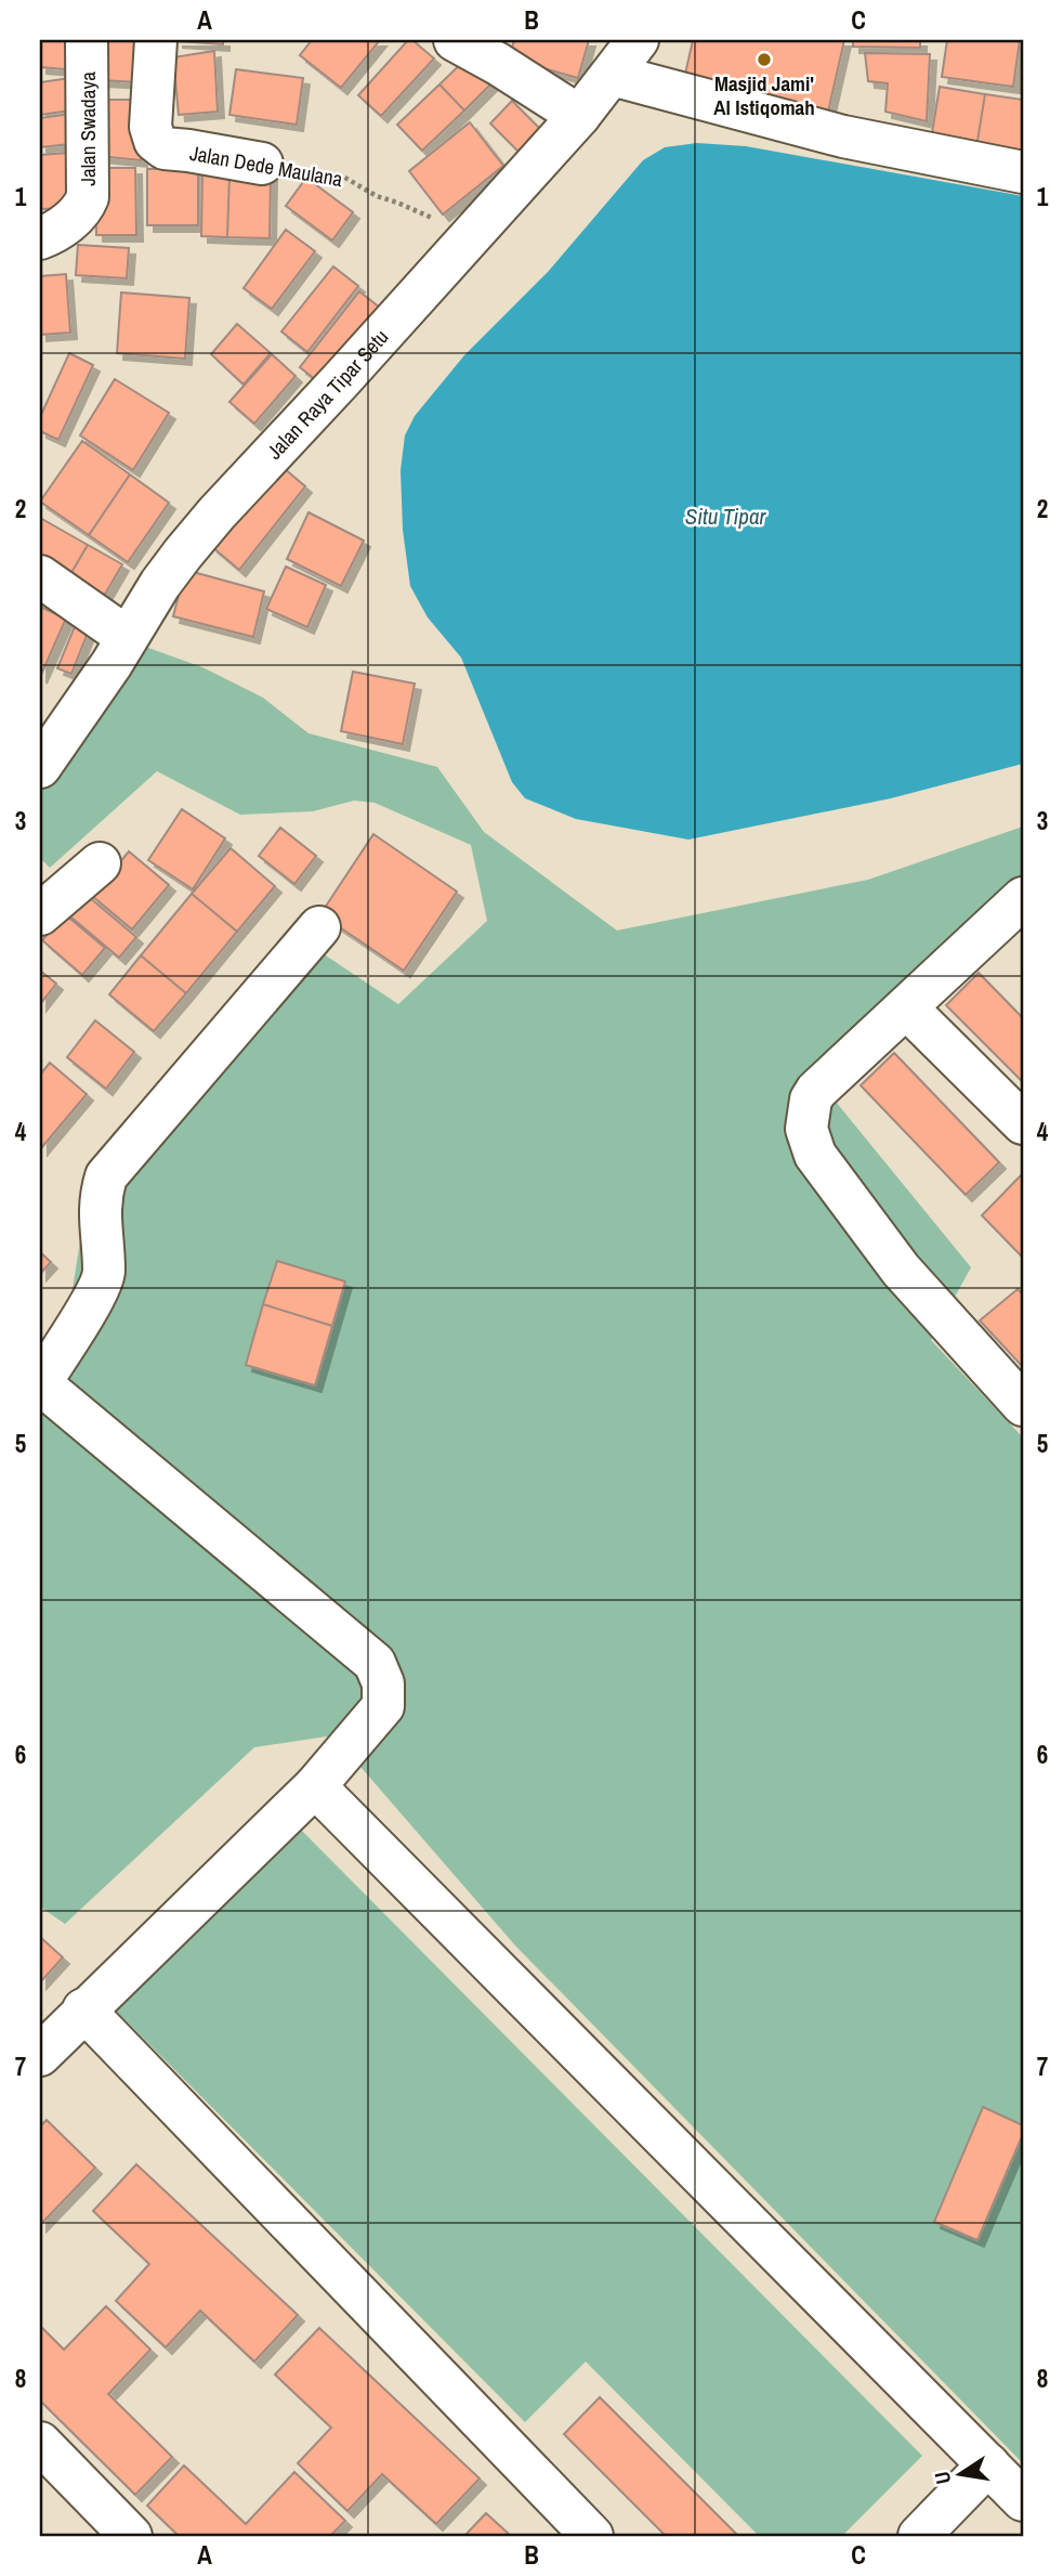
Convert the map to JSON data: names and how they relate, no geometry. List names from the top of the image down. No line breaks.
{"streets":{"street":["Jalan Swadaya","Jalan Dede Maulana","Jalan Raya Tipar Setu"]},"crossings":[["Jalan Dede Maulana","Jalan Raya Tipar Setu"]],"water":["Situ Tipar"],"places":["Masjid Jami' Al Istiqomah"],"north":"left","grid":{"columns":["A","B","C"],"rows":["1","2","3","4","5","6","7","8"]}}
